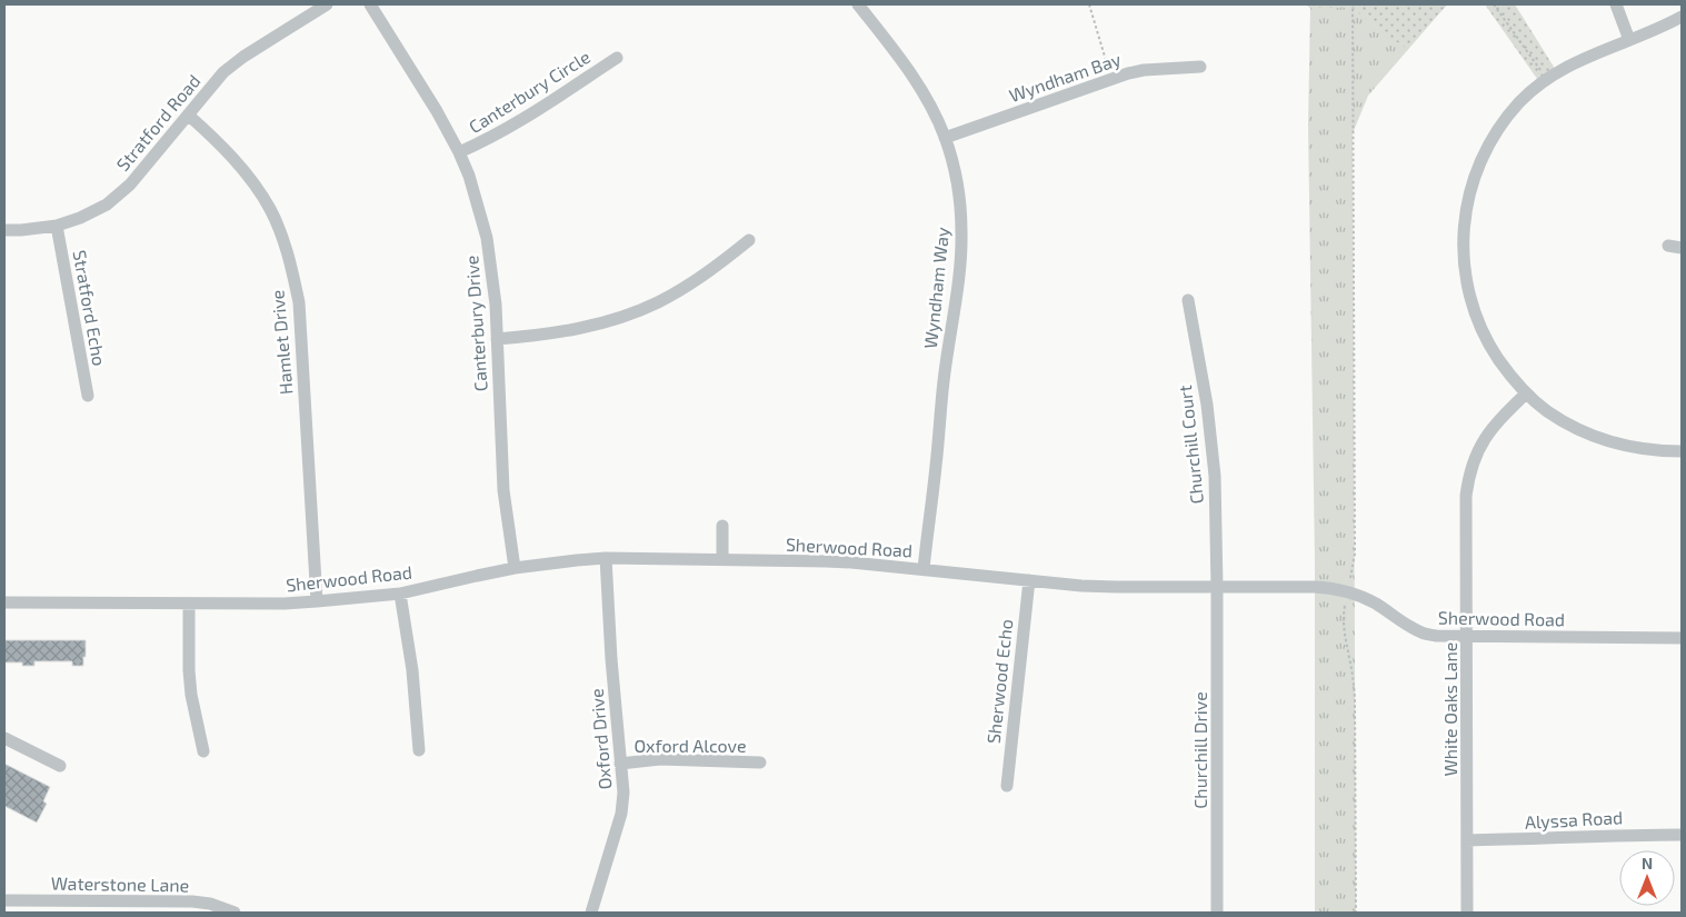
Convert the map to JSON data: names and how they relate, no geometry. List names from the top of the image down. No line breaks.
{"streets":{"street":["Wyndham Bay","Canterbury Circle","Stratford Road","Wyndham Way","Stratford Echo","Canterbury Drive","Hamlet Drive","Churchill Court","Sherwood Road","Sherwood Echo","White Oaks Lane","Oxford Drive","Oxford Alcove","Churchill Drive","Alyssa Road","Waterstone Lane"]},"crossings":[["Wyndham Bay","Wyndham Way"],["Canterbury Circle","Canterbury Drive"],["Stratford Road","Stratford Echo"],["Stratford Road","Hamlet Drive"],["Wyndham Way","Sherwood Road"],["Canterbury Drive","Sherwood Road"],["Hamlet Drive","Sherwood Road"],["Churchill Court","Sherwood Road"],["Churchill Court","Churchill Drive"],["Sherwood Road","Sherwood Echo"],["Sherwood Road","White Oaks Lane"],["Sherwood Road","Oxford Drive"],["Sherwood Road","Churchill Drive"],["White Oaks Lane","Alyssa Road"],["Oxford Drive","Oxford Alcove"]],"north":"top"}
